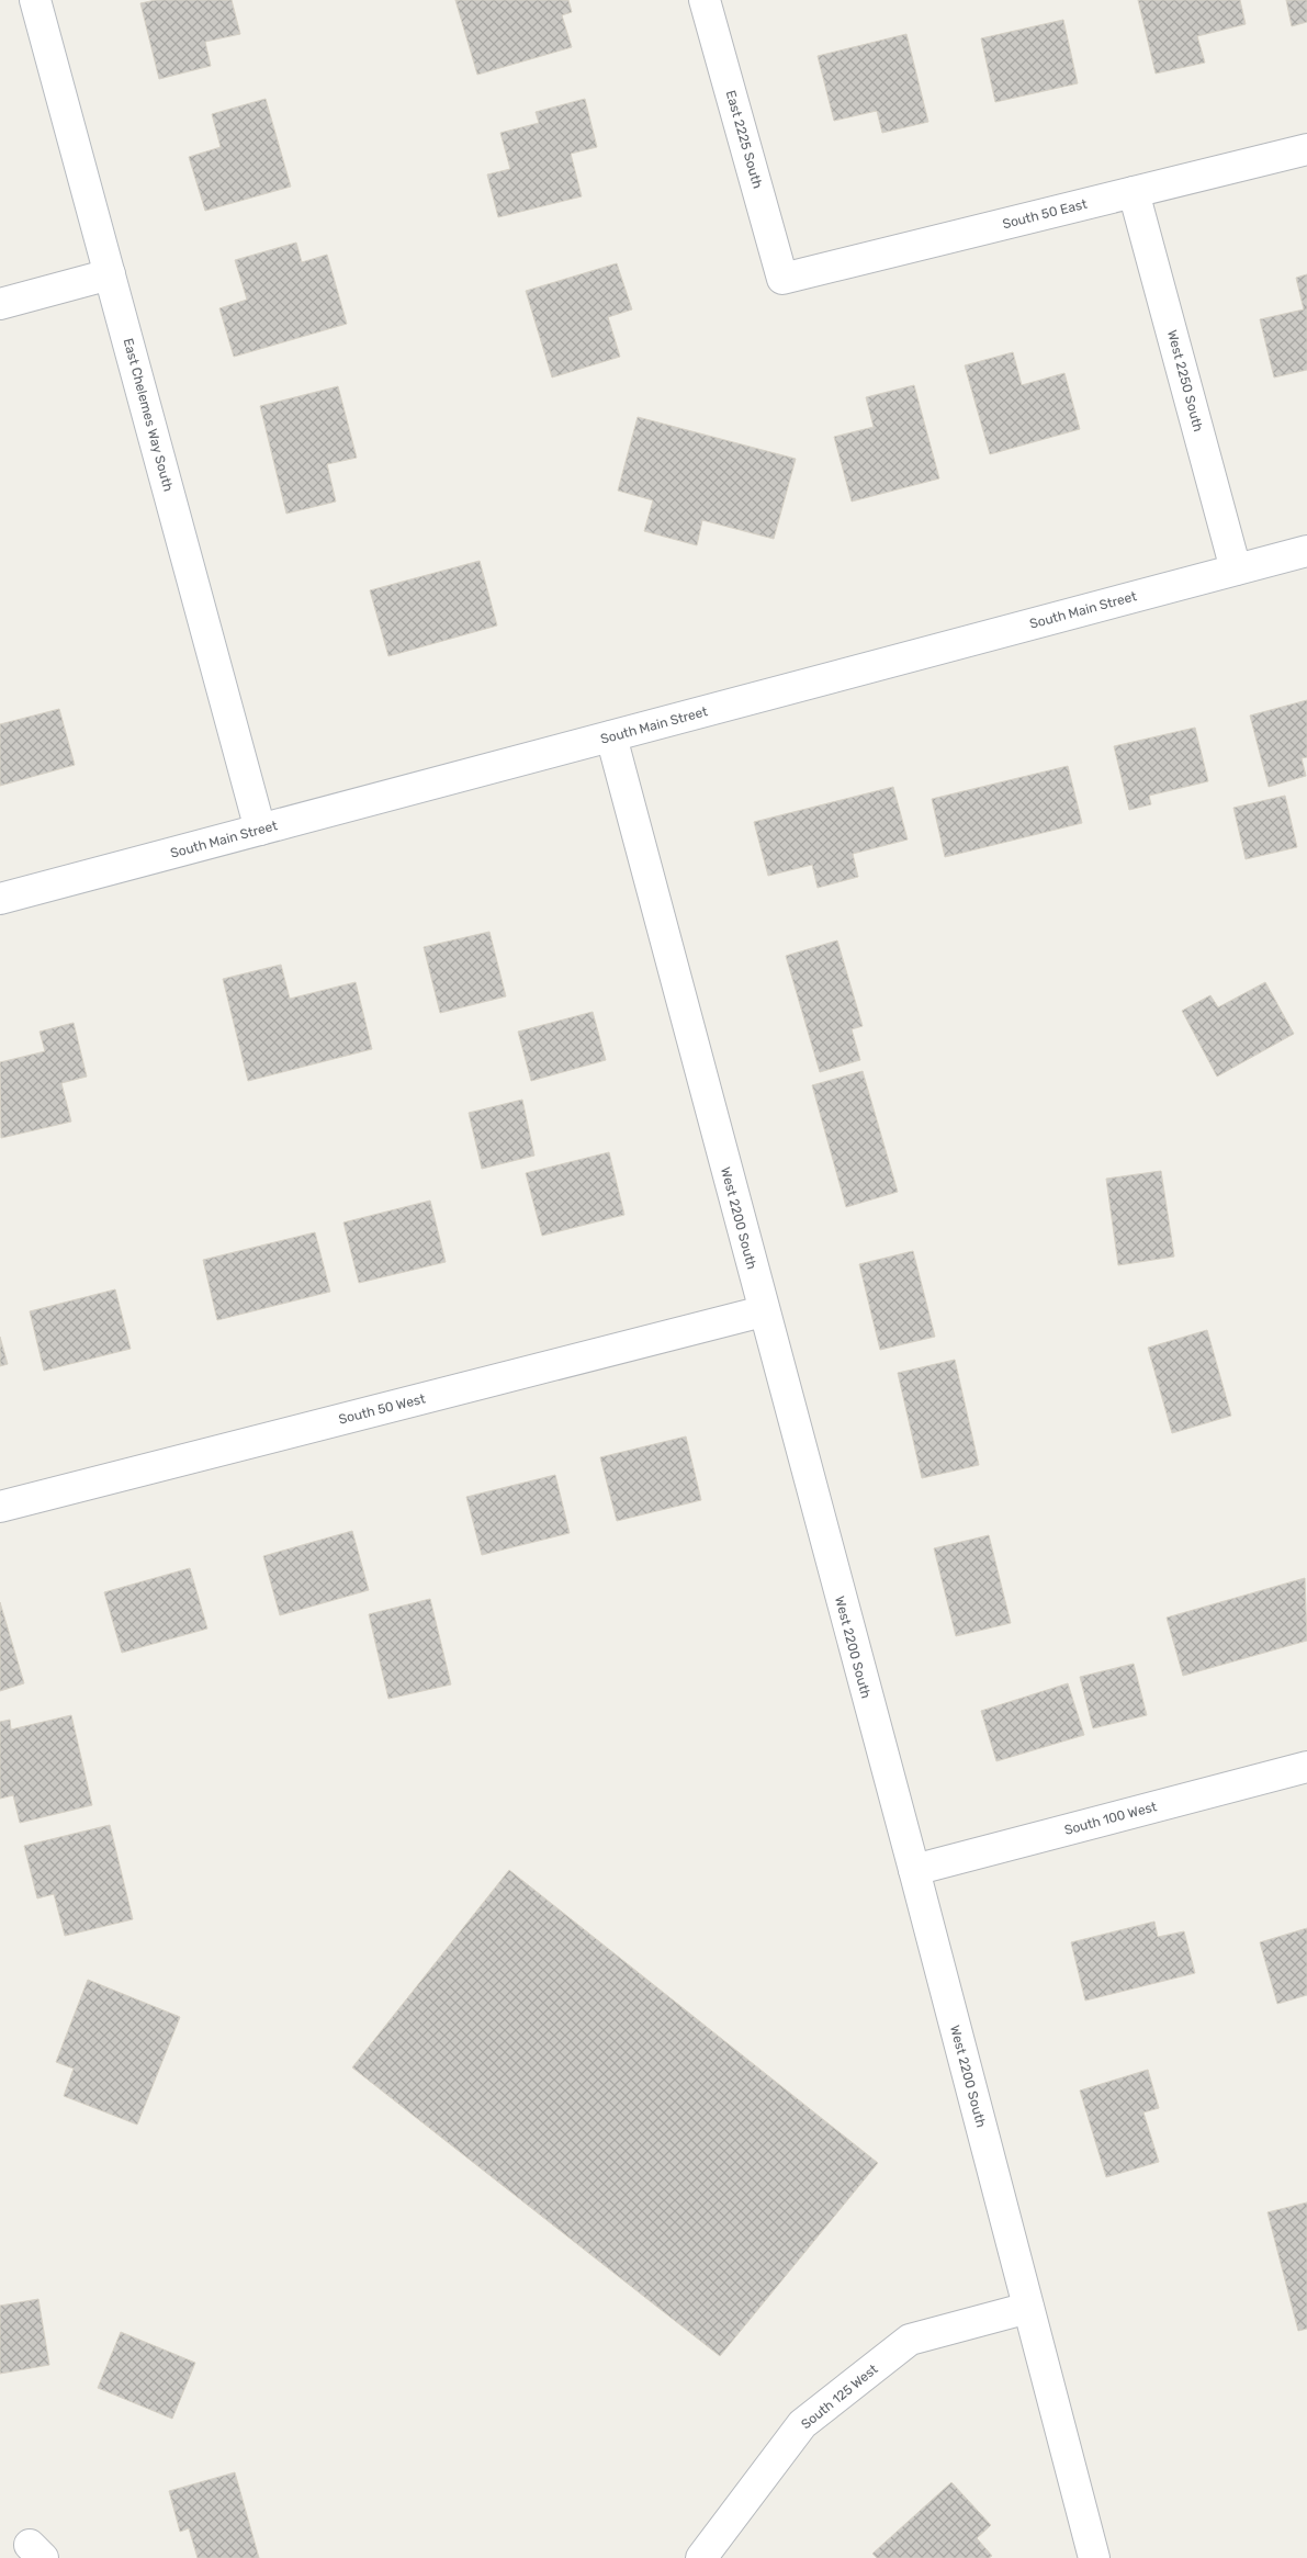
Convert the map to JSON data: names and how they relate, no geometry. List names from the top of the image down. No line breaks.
{"streets":{"street":["East 2225 South","South 50 East","West 2250 South","East Chelemes Way South","South Main Street","West 2200 South","South 50 West","South 100 West","South 125 West"]},"crossings":[["East 2225 South","South 50 East"],["South 50 East","West 2250 South"],["West 2250 South","South Main Street"],["East Chelemes Way South","South Main Street"],["South Main Street","West 2200 South"],["West 2200 South","South 50 West"],["West 2200 South","South 100 West"],["West 2200 South","South 125 West"]]}
